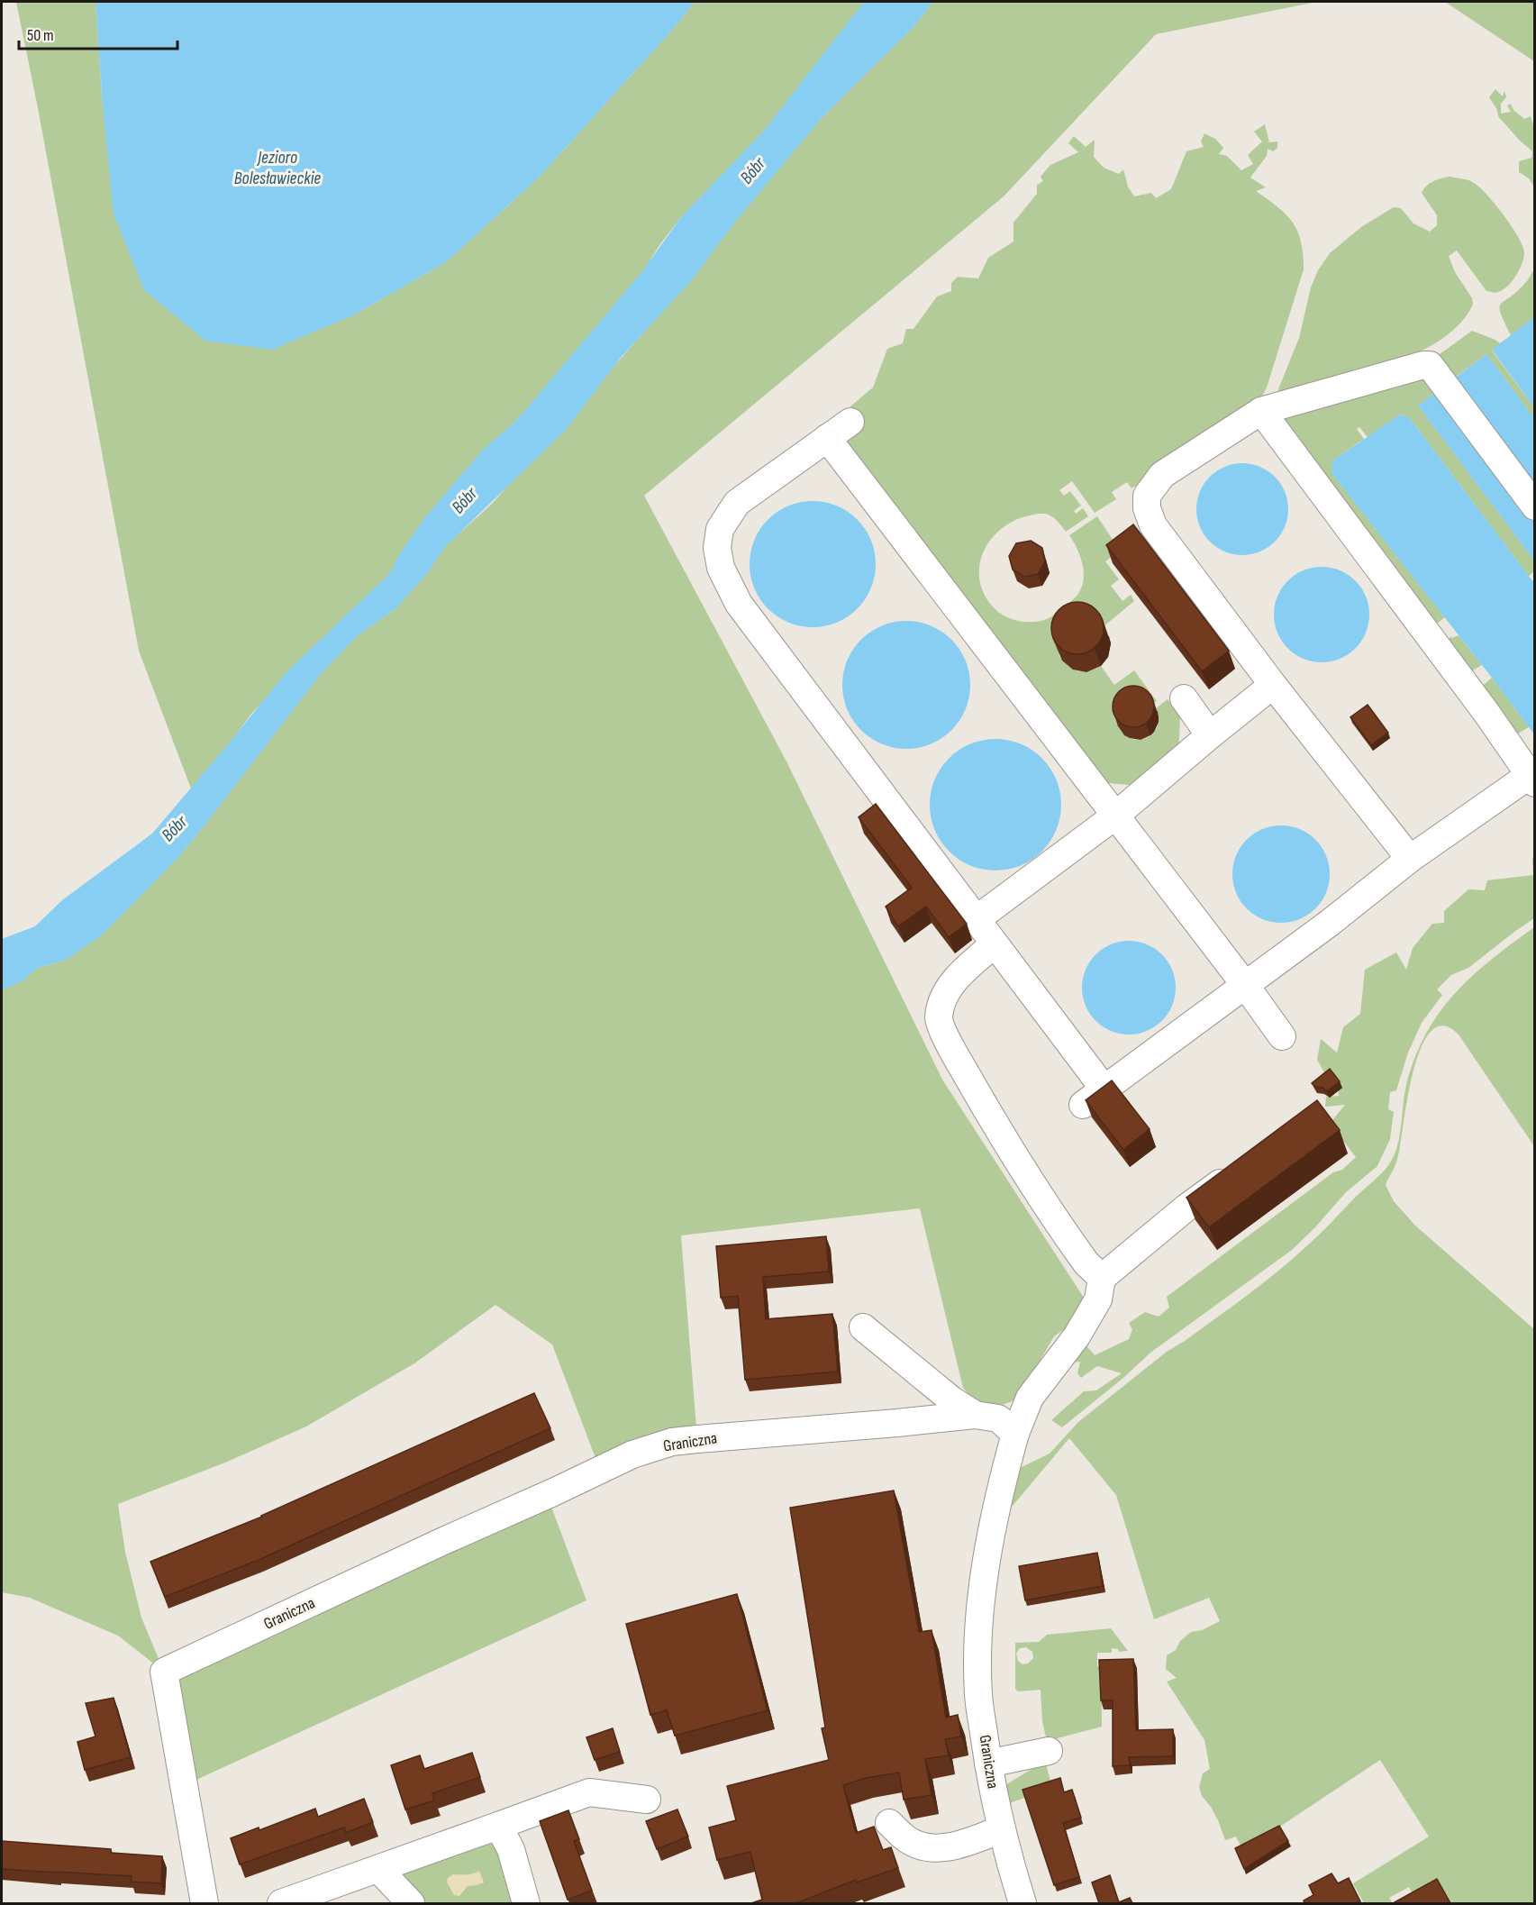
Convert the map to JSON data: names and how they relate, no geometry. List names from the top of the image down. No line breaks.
{"streets":{"street":["Graniczna"]},"water":["Jezioro Bolesławieckie","Bóbr"],"scale_bar":"50 m"}
